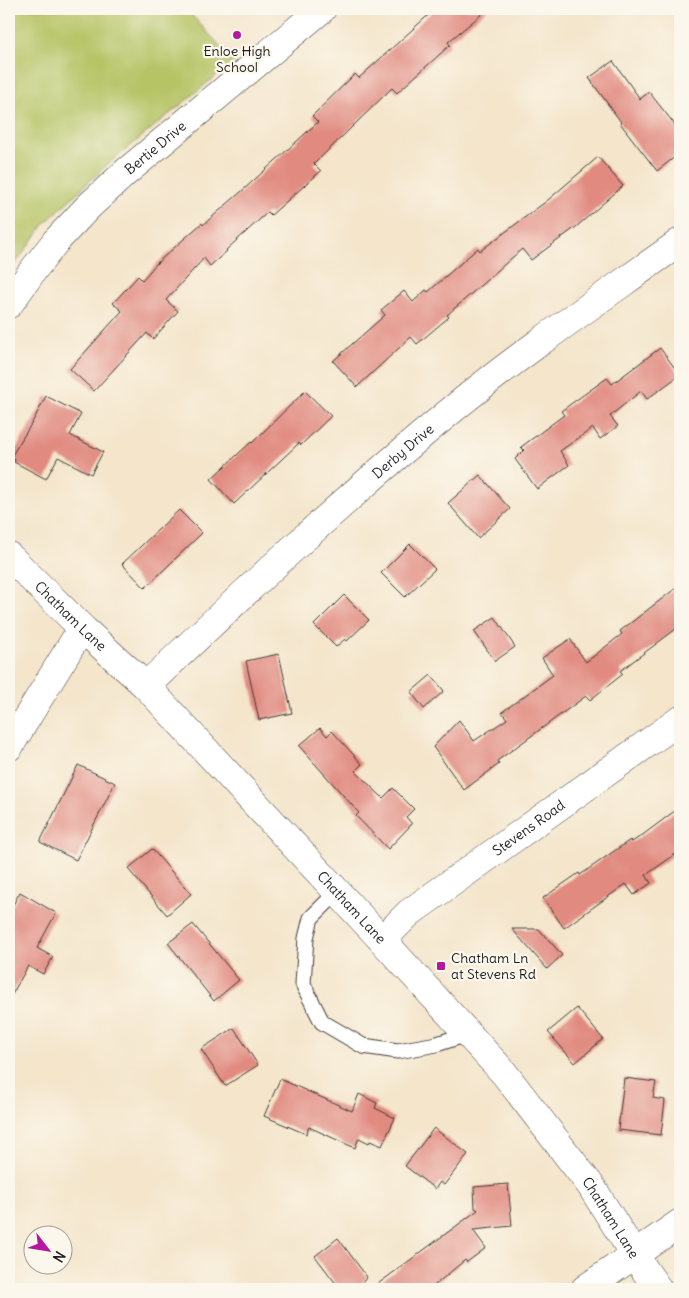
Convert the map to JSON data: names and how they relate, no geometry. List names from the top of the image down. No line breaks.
{"streets":{"street":["Bertie Drive","Derby Drive","Chatham Lane","Stevens Road"]},"crossings":[["Derby Drive","Chatham Lane"],["Chatham Lane","Stevens Road"]],"places":{"other":["Enloe High School"],"transit":["Chatham Ln at Stevens Rd"]},"north":"bottom right"}
